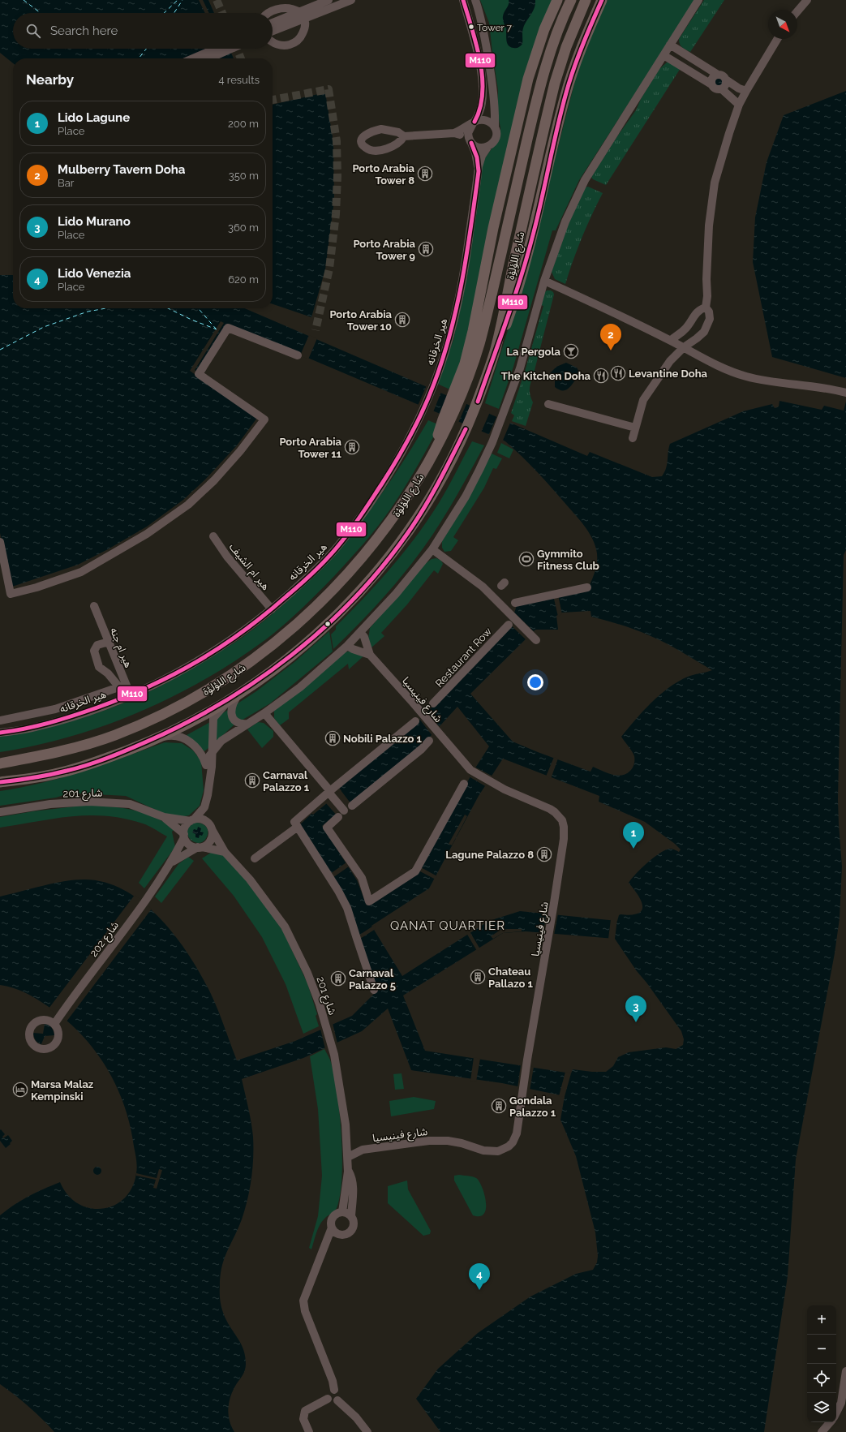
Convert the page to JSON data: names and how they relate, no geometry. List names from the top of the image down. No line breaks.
{"streets":{"main road":["شارع اللؤلؤة"],"street":["هير الخرقانه","هير ام الشيف","هير ام جنه","Restaurant Row","شارع فينيسيا","شارع 201","شارع 202"]},"crossings":[["شارع اللؤلؤة","شارع 201"],["هير الخرقانه","هير ام الشيف"],["هير الخرقانه","هير ام جنه"],["شارع فينيسيا","شارع 201"],["شارع 201","شارع 202"]],"districts":["QANAT QUARTIER"],"places":{"other":["Tower 7"],"building":["Porto Arabia Tower 8","Porto Arabia Tower 9","Porto Arabia Tower 10","Porto Arabia Tower 11","Nobili Palazzo 1","Carnaval Palazzo 1","Lagune Palazzo 8","Chateau Pallazo 1","Carnaval Palazzo 5","Gondala Palazzo 1"],"bar":["La Pergola"],"restaurant":["Levantine Doha","The Kitchen Doha"],"sports":["Gymmito Fitness Club"],"hotel":["Marsa Malaz Kempinski"]},"lines":["transit line M110"],"north":"bottom right","page":{"search":"Search here","heading":["Nearby","4 results"],"list":[{"mark":"1","name":"Lido Lagune","note":"Place","value":"200 m"},{"mark":"2","name":"Mulberry Tavern Doha","note":"Bar","value":"350 m"},{"mark":"3","name":"Lido Murano","note":"Place","value":"360 m"},{"mark":"4","name":"Lido Venezia","note":"Place","value":"620 m"}],"pins":["2","1","3","4"],"map_buttons":["+","−"]}}
